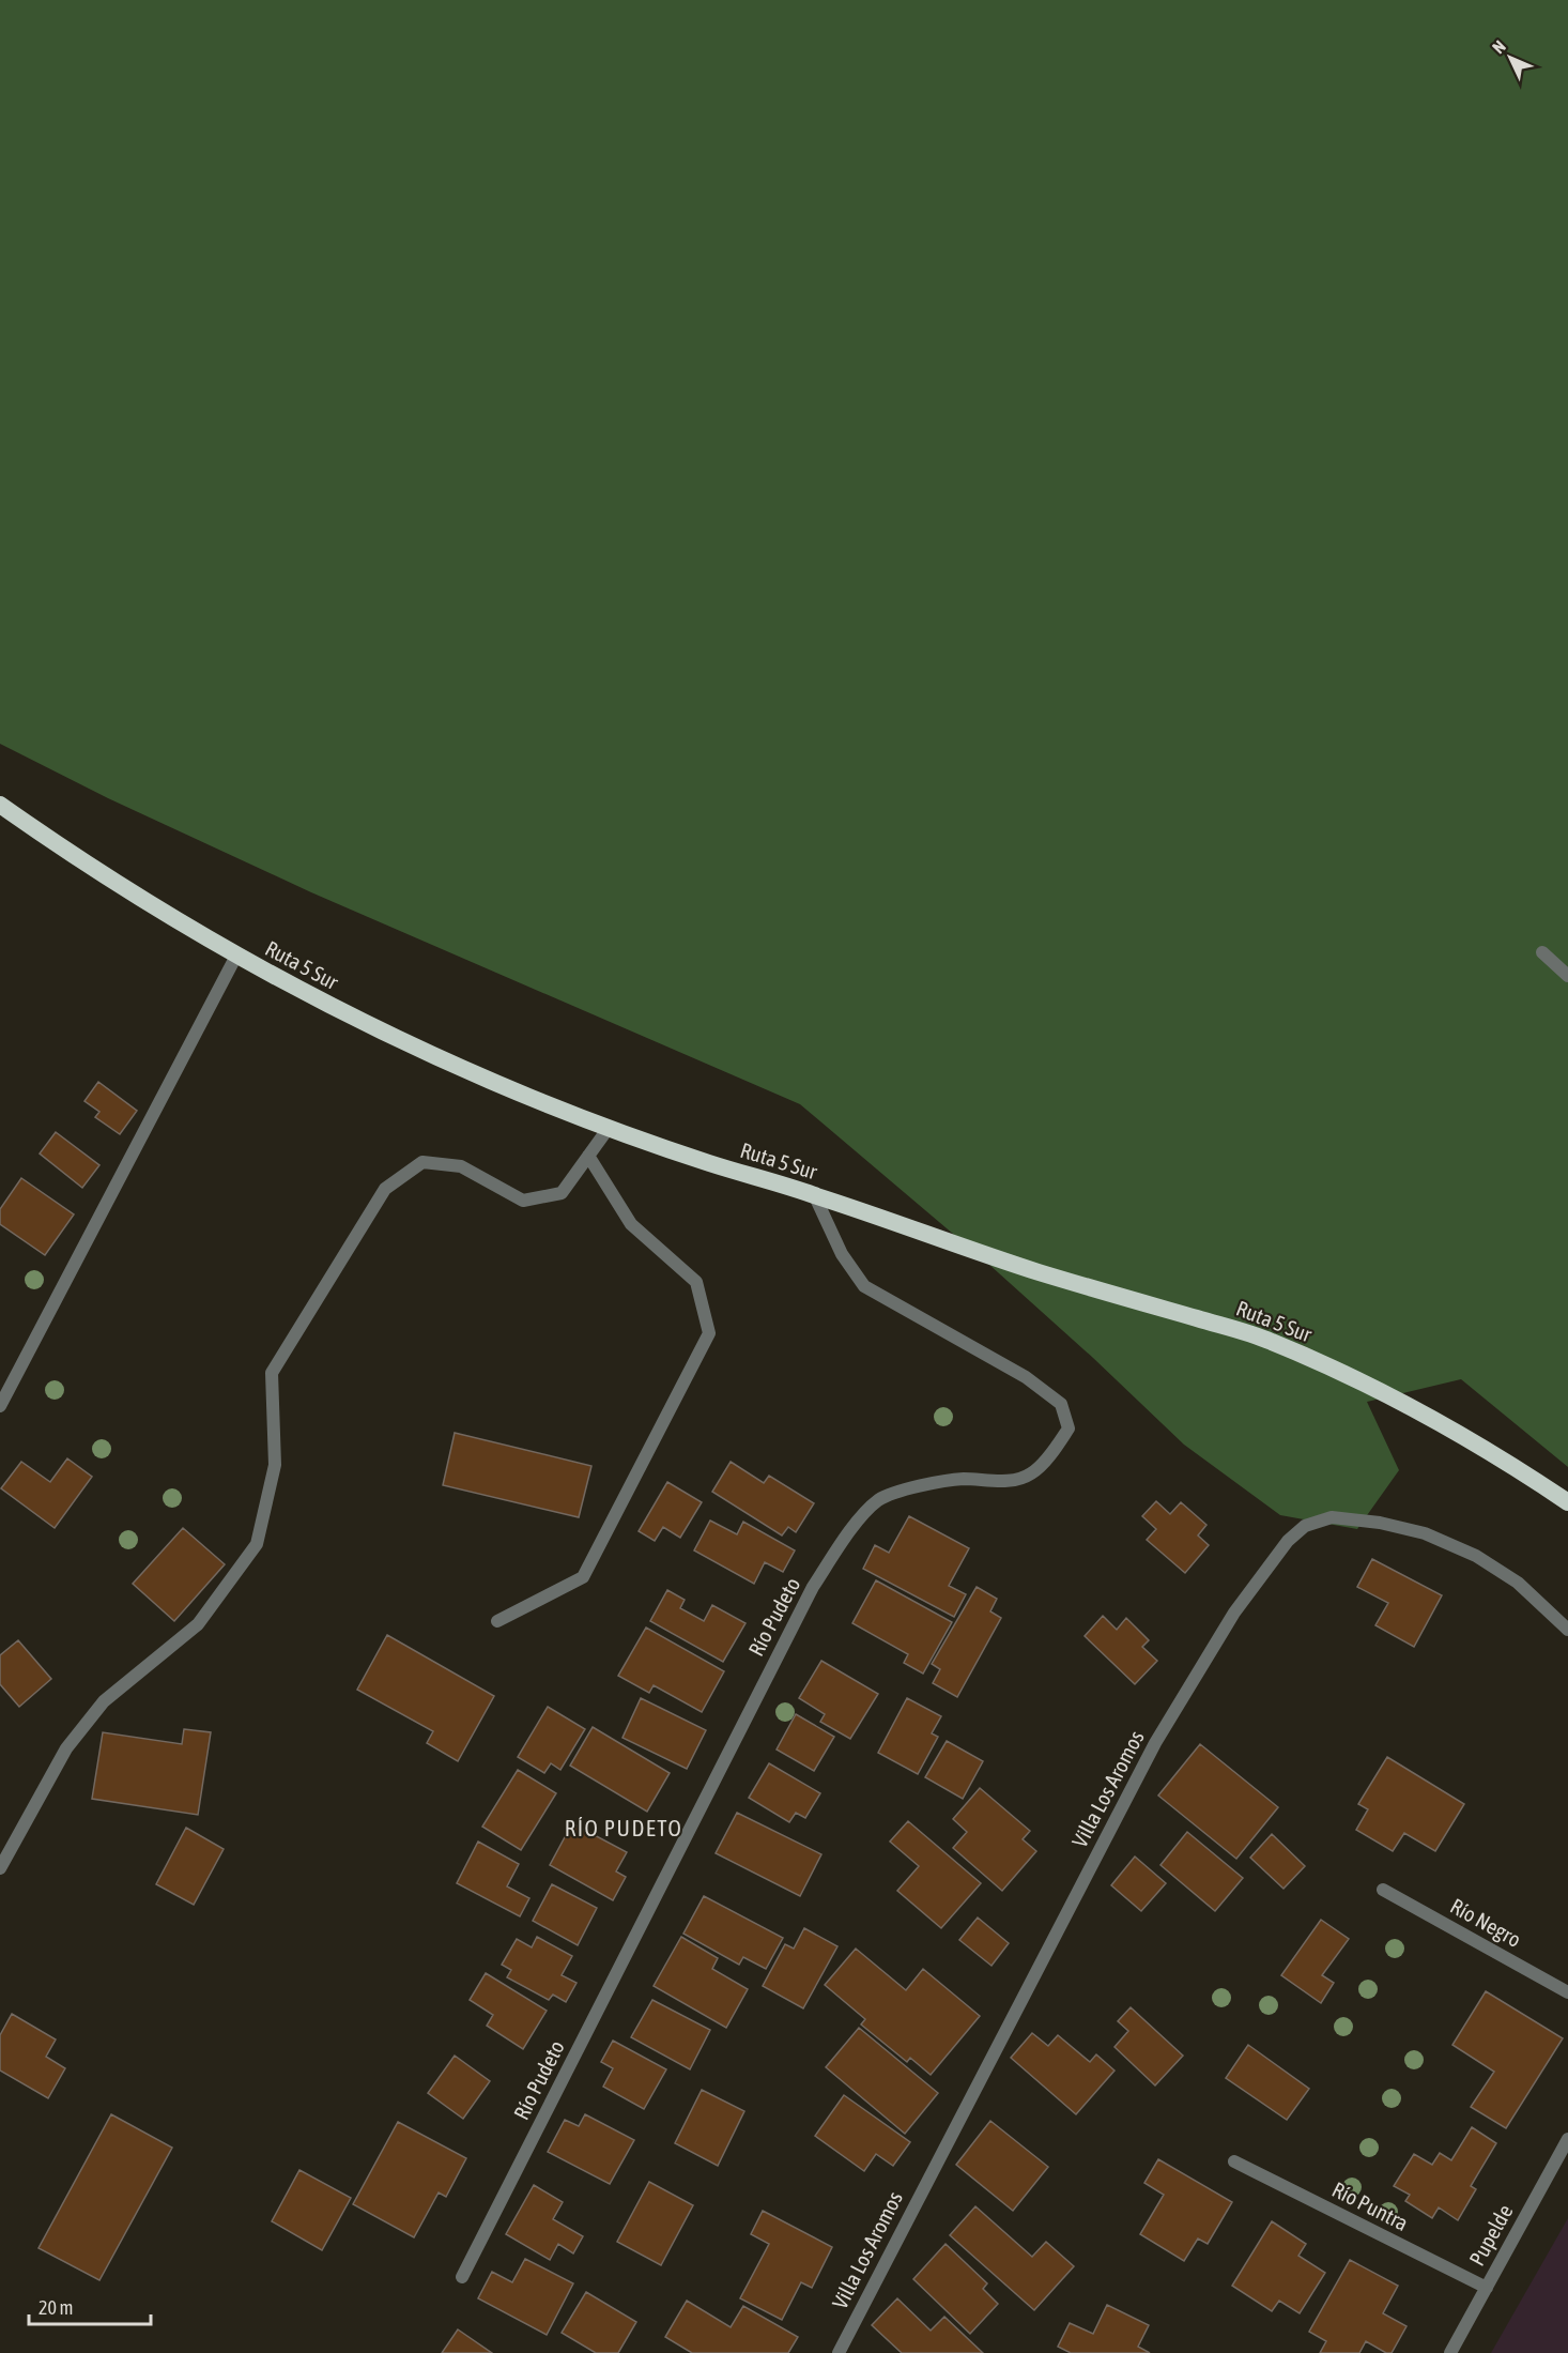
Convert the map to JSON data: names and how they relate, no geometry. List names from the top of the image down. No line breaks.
{"streets":{"highway":["Ruta 5 Sur"],"street":["Río Pudeto","Villa Los Aromos","Río Negro","Río Puntra","Pupelde"]},"crossings":[["Ruta 5 Sur","Río Pudeto"],["Río Puntra","Pupelde"]],"districts":["RÍO PUDETO"],"scale_bar":"20 m","north":"top left"}
